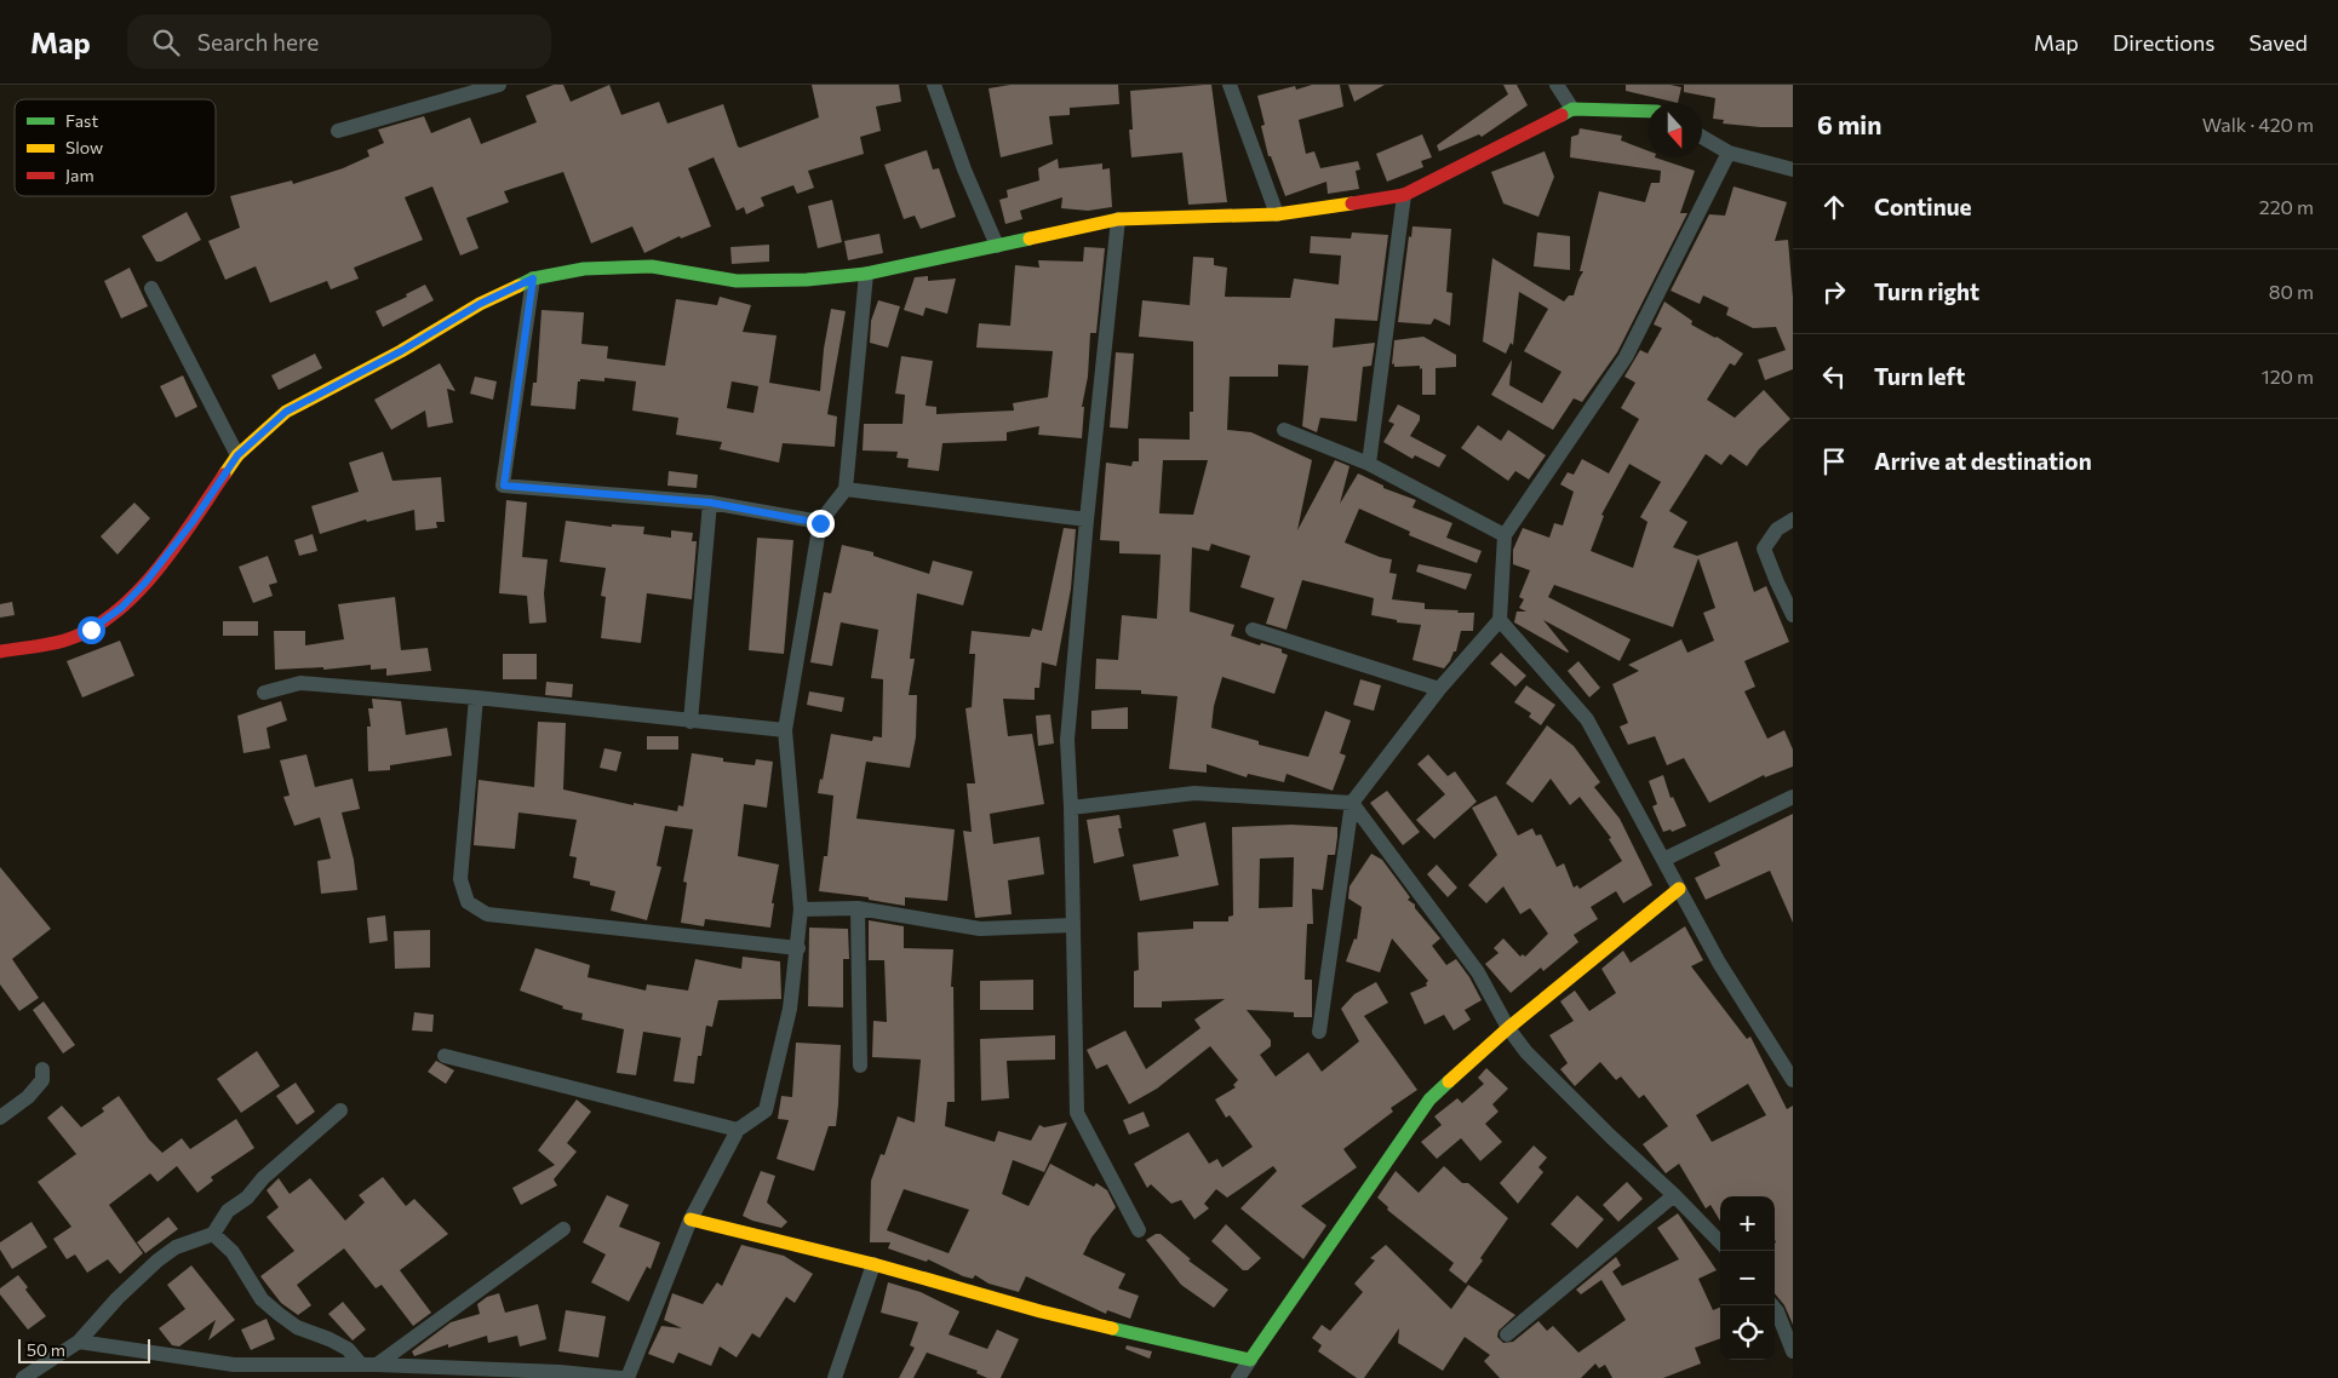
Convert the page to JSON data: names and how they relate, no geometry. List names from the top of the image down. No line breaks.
{"legend":["Fast","Slow","Jam"],"scale_bar":"50 m","north":"bottom","page":{"header":"Map","search":"Search here","nav":["Map","Directions","Saved"],"heading":["6 min","Walk · 420 m"],"list":[["Continue","220 m"],["Turn right","80 m"],["Turn left","120 m"],"Arrive at destination"],"map_buttons":["+","−"],"scale":"50 m"}}
